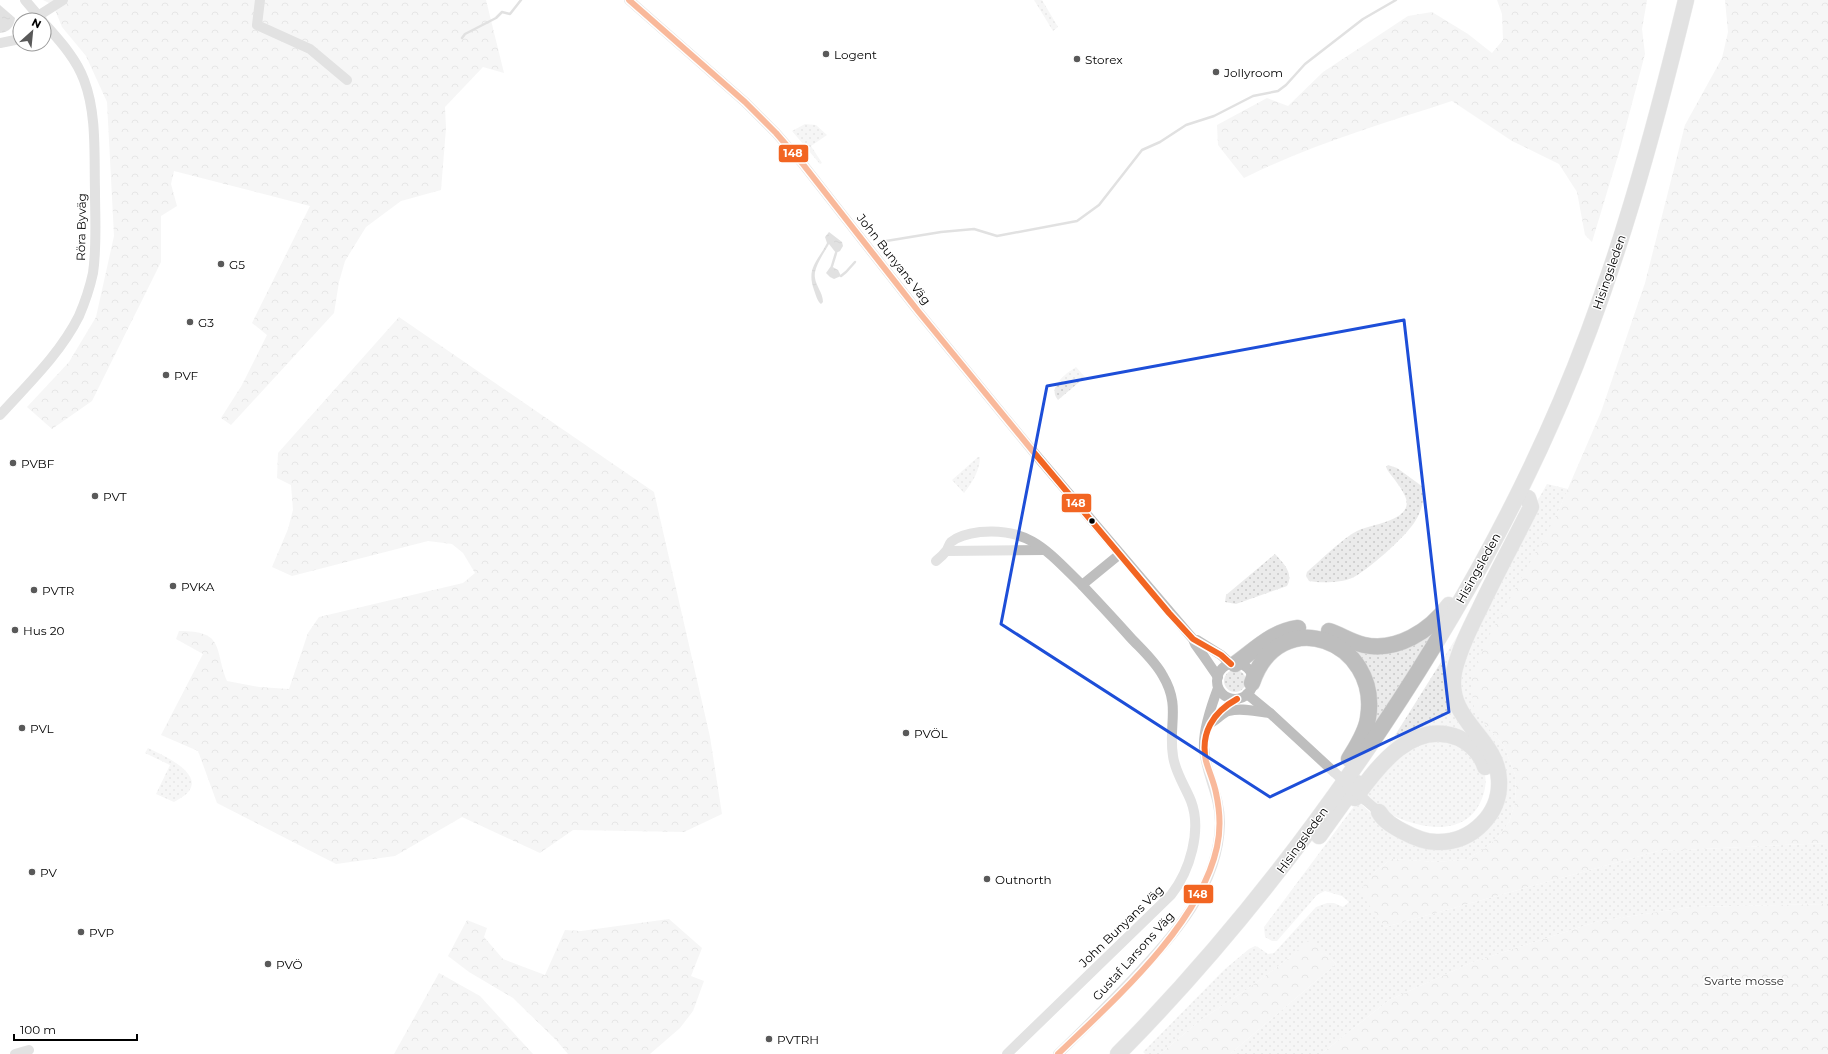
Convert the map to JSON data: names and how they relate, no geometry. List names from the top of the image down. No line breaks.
{"streets":{"highway":["Hisingsleden"],"street":["Röra Byväg","John Bunyans Väg","Gustaf Larsons Väg"]},"crossings":[["John Bunyans Väg","Gustaf Larsons Väg"]],"parks":["Svarte mosse"],"places":["Logent","Storex","Jollyroom","G5","G3","PVF","PVBF","PVT","PVKA","PVTR","Hus 20","PVL","PVÖL","PV","Outnorth","PVP","PVÖ","PVTRH"],"lines":["transit line 148"],"scale_bar":"100 m","north":"top right"}
